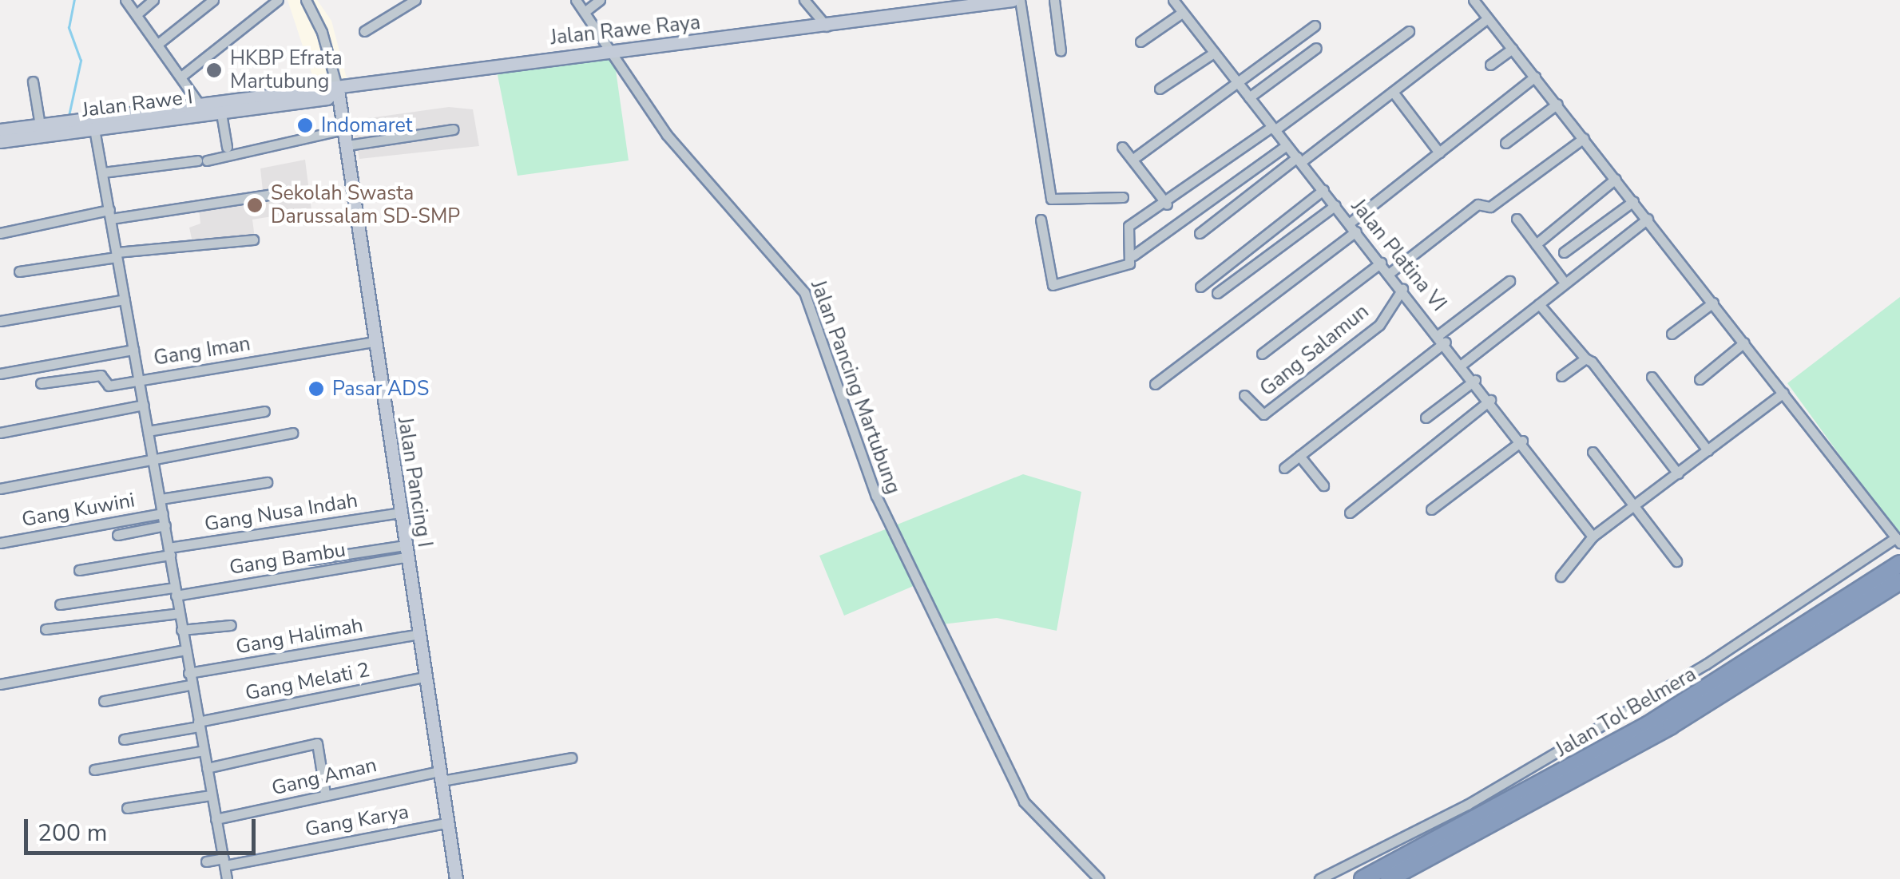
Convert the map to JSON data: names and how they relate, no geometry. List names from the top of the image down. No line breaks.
{"streets":{"highway":["Jalan Tol Belmera"],"main road":["Jalan Rawe Raya","Jalan Rawe I","Jalan Pancing I"],"street":["Jalan Platina VI","Gang Salamun","Gang Iman","Jalan Pancing Martubung","Gang Kuwini","Gang Nusa Indah","Gang Bambu","Gang Halimah","Gang Melati 2","Gang Aman","Gang Karya"]},"crossings":[["Jalan Rawe Raya","Jalan Rawe I"],["Jalan Rawe Raya","Jalan Pancing Martubung"],["Jalan Rawe Raya","Jalan Pancing I"],["Jalan Rawe I","Jalan Pancing I"],["Jalan Platina VI","Gang Salamun"],["Gang Iman","Jalan Pancing I"],["Jalan Pancing I","Gang Nusa Indah"],["Jalan Pancing I","Gang Bambu"],["Jalan Pancing I","Gang Halimah"],["Jalan Pancing I","Gang Melati 2"],["Jalan Pancing I","Gang Aman"],["Jalan Pancing I","Gang Karya"]],"places":["HKBP Efrata Martubung","Indomaret","Sekolah Swasta Darussalam SD-SMP","Pasar ADS"],"scale_bar":"200 m"}
